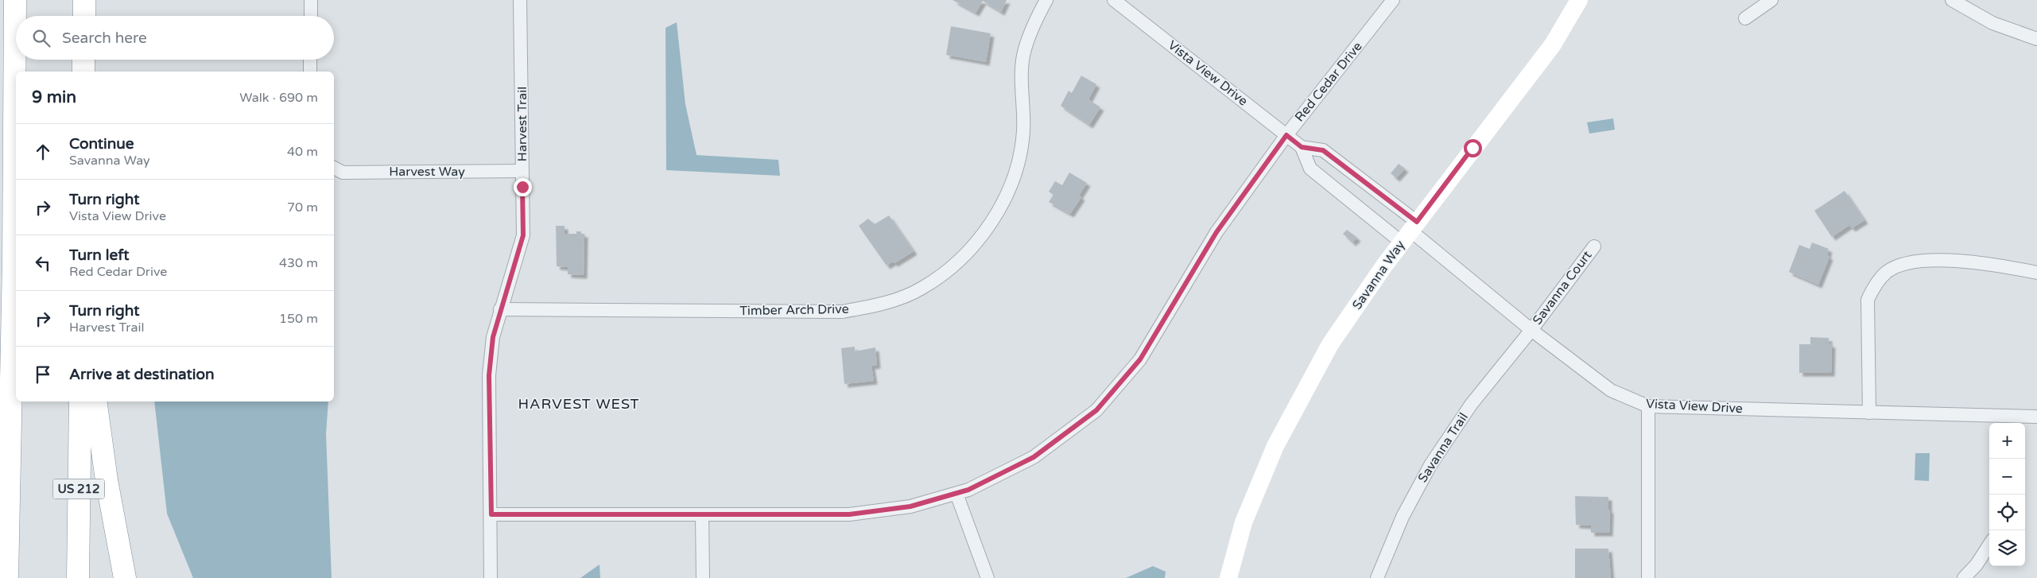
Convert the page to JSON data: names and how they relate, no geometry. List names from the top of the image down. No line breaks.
{"streets":{"highway":["US 212"],"street":["Vista View Drive","Red Cedar Drive","Harvest Trail","Harvest Way","Savanna Way","Savanna Court","Timber Arch Drive","Savanna Trail"]},"crossings":[["Vista View Drive","Red Cedar Drive"],["Vista View Drive","Savanna Way"],["Vista View Drive","Savanna Court"],["Vista View Drive","Savanna Trail"],["Red Cedar Drive","Harvest Trail"],["Harvest Trail","Harvest Way"],["Harvest Trail","Timber Arch Drive"],["Savanna Court","Savanna Trail"]],"districts":["HARVEST WEST"],"page":{"search":"Search here","heading":["9 min","Walk · 690 m"],"list":[["Continue","Savanna Way","40 m"],["Turn right","Vista View Drive","70 m"],["Turn left","Red Cedar Drive","430 m"],["Turn right","Harvest Trail","150 m"],"Arrive at destination"],"map_buttons":["+","−"]}}
